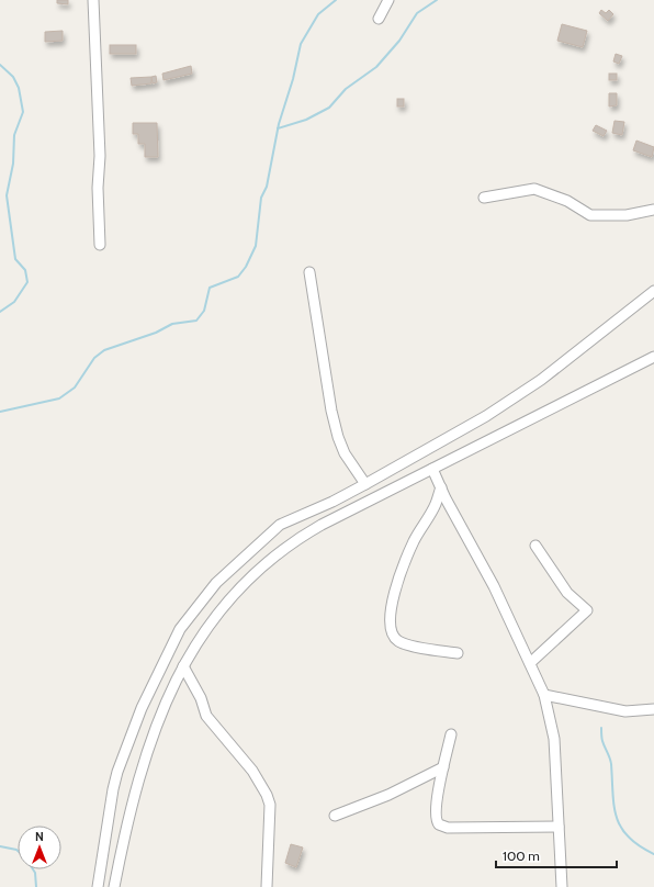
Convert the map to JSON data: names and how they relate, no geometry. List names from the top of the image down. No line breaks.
{"scale_bar":"100 m","north":"top"}
